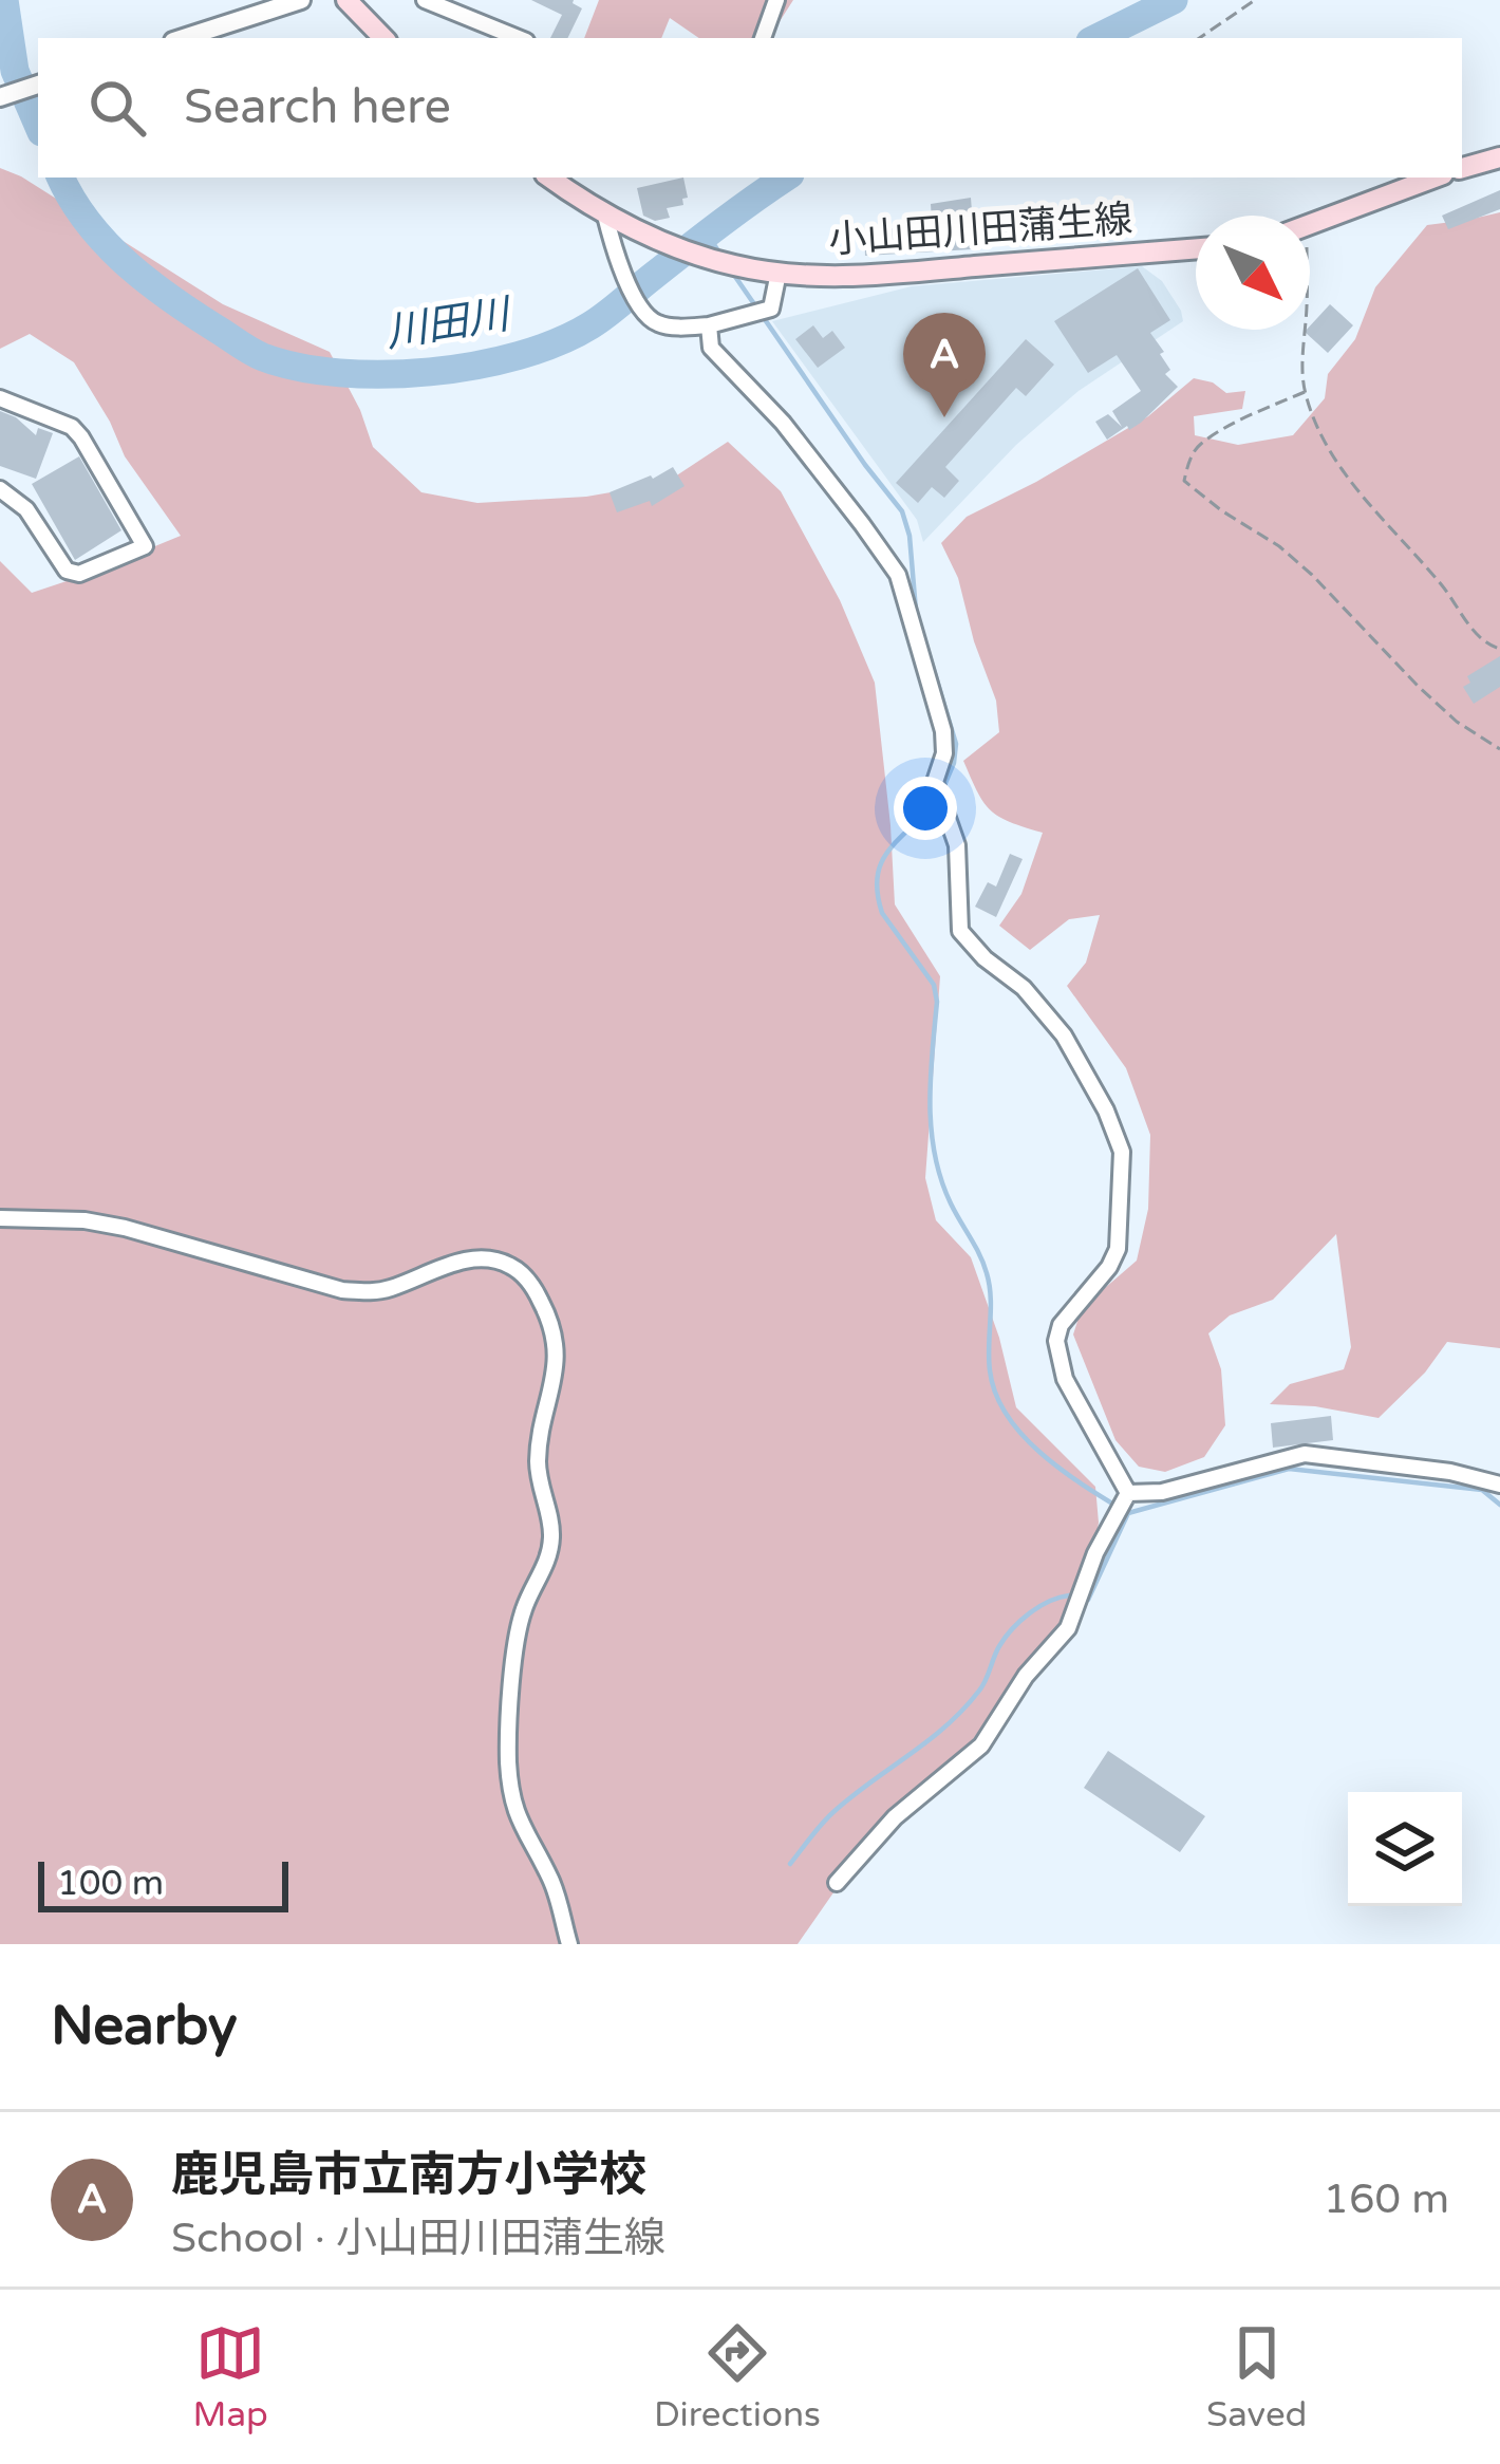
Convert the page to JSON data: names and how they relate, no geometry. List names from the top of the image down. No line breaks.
{"streets":{"main road":["小山田川田蒲生線"]},"water":["川田川"],"scale_bar":"100 m","north":"bottom right","page":{"search":"Search here","pins":"A","scale":"100 m","heading":"Nearby","list":[{"mark":"A","name":"鹿児島市立南方小学校","note":"School · 小山田川田蒲生線","value":"160 m"}],"nav":["Map","Directions","Saved"]}}
